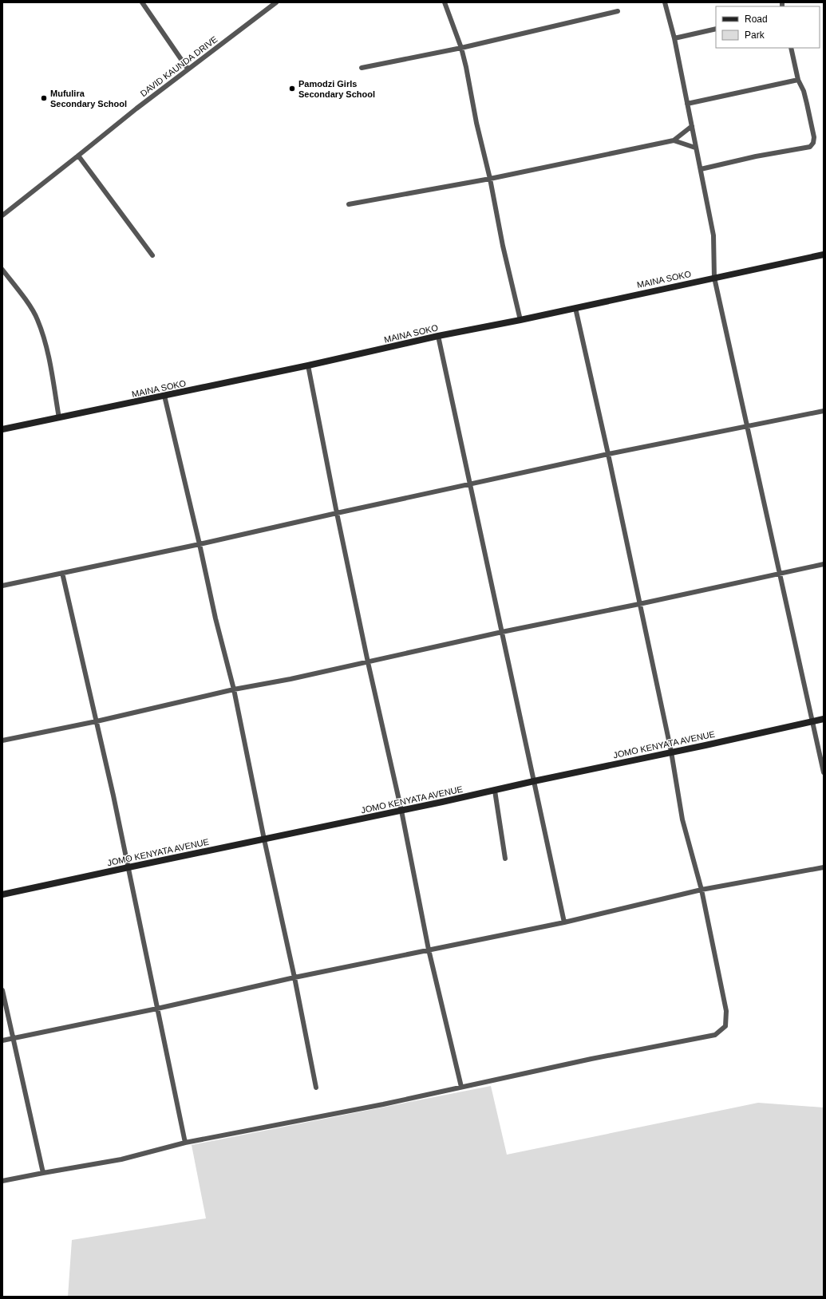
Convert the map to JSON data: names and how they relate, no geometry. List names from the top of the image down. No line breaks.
{"streets":{"street":["DAVID KAUNDA DRIVE","MAINA SOKO","JOMO KENYATA AVENUE"]},"places":["Pamodzi Girls Secondary School","Mufulira Secondary School"],"legend":["Road","Park"]}
